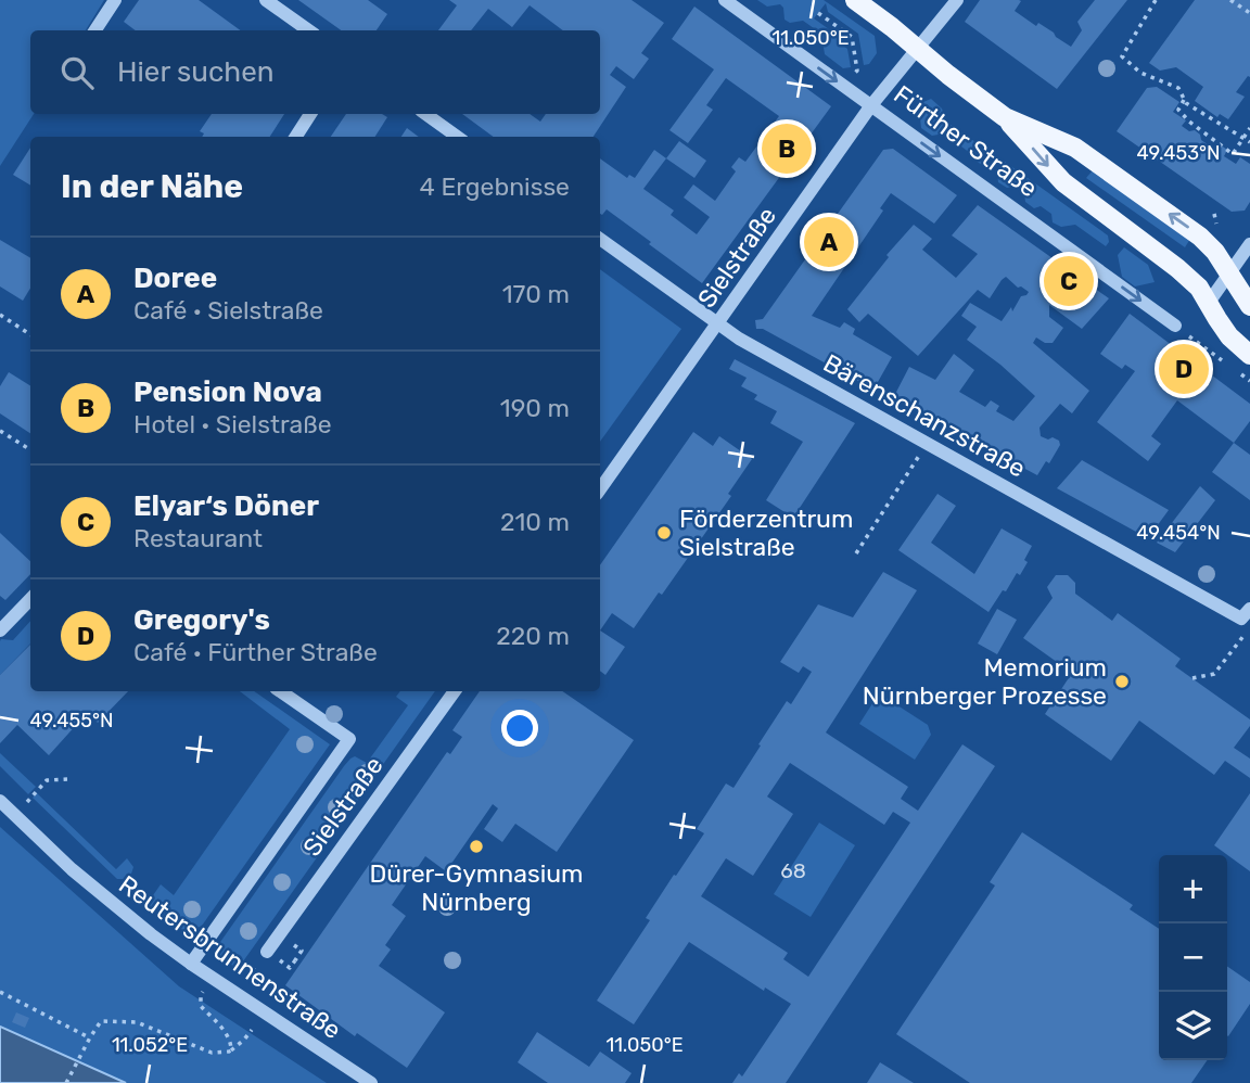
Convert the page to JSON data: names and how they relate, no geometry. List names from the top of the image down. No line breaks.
{"streets":{"main road":["Fürther Straße"],"street":["Sielstraße","Bärenschanzstraße","Reutersbrunnenstraße"]},"crossings":[["Fürther Straße","Sielstraße"],["Sielstraße","Bärenschanzstraße"]],"places":["Förderzentrum Sielstraße","Memorium Nürnberger Prozesse","Dürer-Gymnasium Nürnberg"],"house_numbers":["68"],"page":{"search":"Hier suchen","pins":["B","A","C","D"],"heading":["In der Nähe","4 Ergebnisse"],"list":[{"mark":"A","name":"Doree","note":"Café · Sielstraße","value":"170 m"},{"mark":"B","name":"Pension Nova","note":"Hotel · Sielstraße","value":"190 m"},{"mark":"C","name":"Elyar‘s Döner","note":"Restaurant","value":"210 m"},{"mark":"D","name":"Gregory's","note":"Café · Fürther Straße","value":"220 m"}],"map_buttons":["+","−"]},"coordinates":["11.050°E","49.453°N","49.454°N","49.455°N","11.052°E"]}
